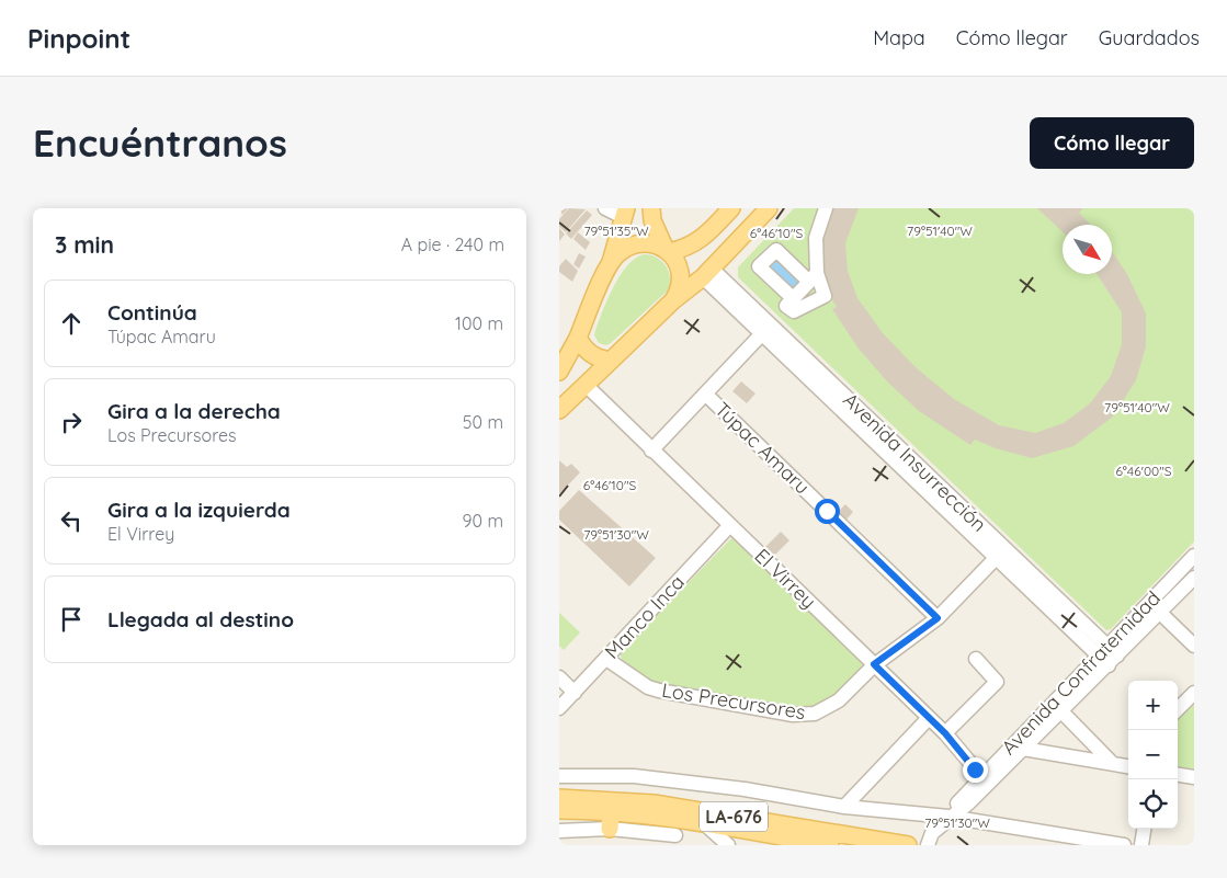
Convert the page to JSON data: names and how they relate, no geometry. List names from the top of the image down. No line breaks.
{"streets":{"main road":["LA-676"],"street":["Túpac Amaru","Avenida Insurrección","El Virrey","Manco Inca","Avenida Confraternidad","Los Precursores"]},"crossings":[["Túpac Amaru","Los Precursores"],["Avenida Insurrección","Avenida Confraternidad"],["Avenida Insurrección","Los Precursores"],["El Virrey","Manco Inca"],["El Virrey","Avenida Confraternidad"],["El Virrey","Los Precursores"],["Manco Inca","Los Precursores"]],"north":"bottom right","page":{"header":"Pinpoint","nav":["Mapa","Cómo llegar","Guardados"],"buttons":"Cómo llegar","title":"Encuéntranos","heading":["3 min","A pie · 240 m"],"list":[["Continúa","Túpac Amaru","100 m"],["Gira a la derecha","Los Precursores","50 m"],["Gira a la izquierda","El Virrey","90 m"],"Llegada al destino"],"map_buttons":["+","−"]},"coordinates":["79°51'40\"W","79°51'35\"W","6°46'10\"S","6°46'00\"S","79°51'30\"W"]}
